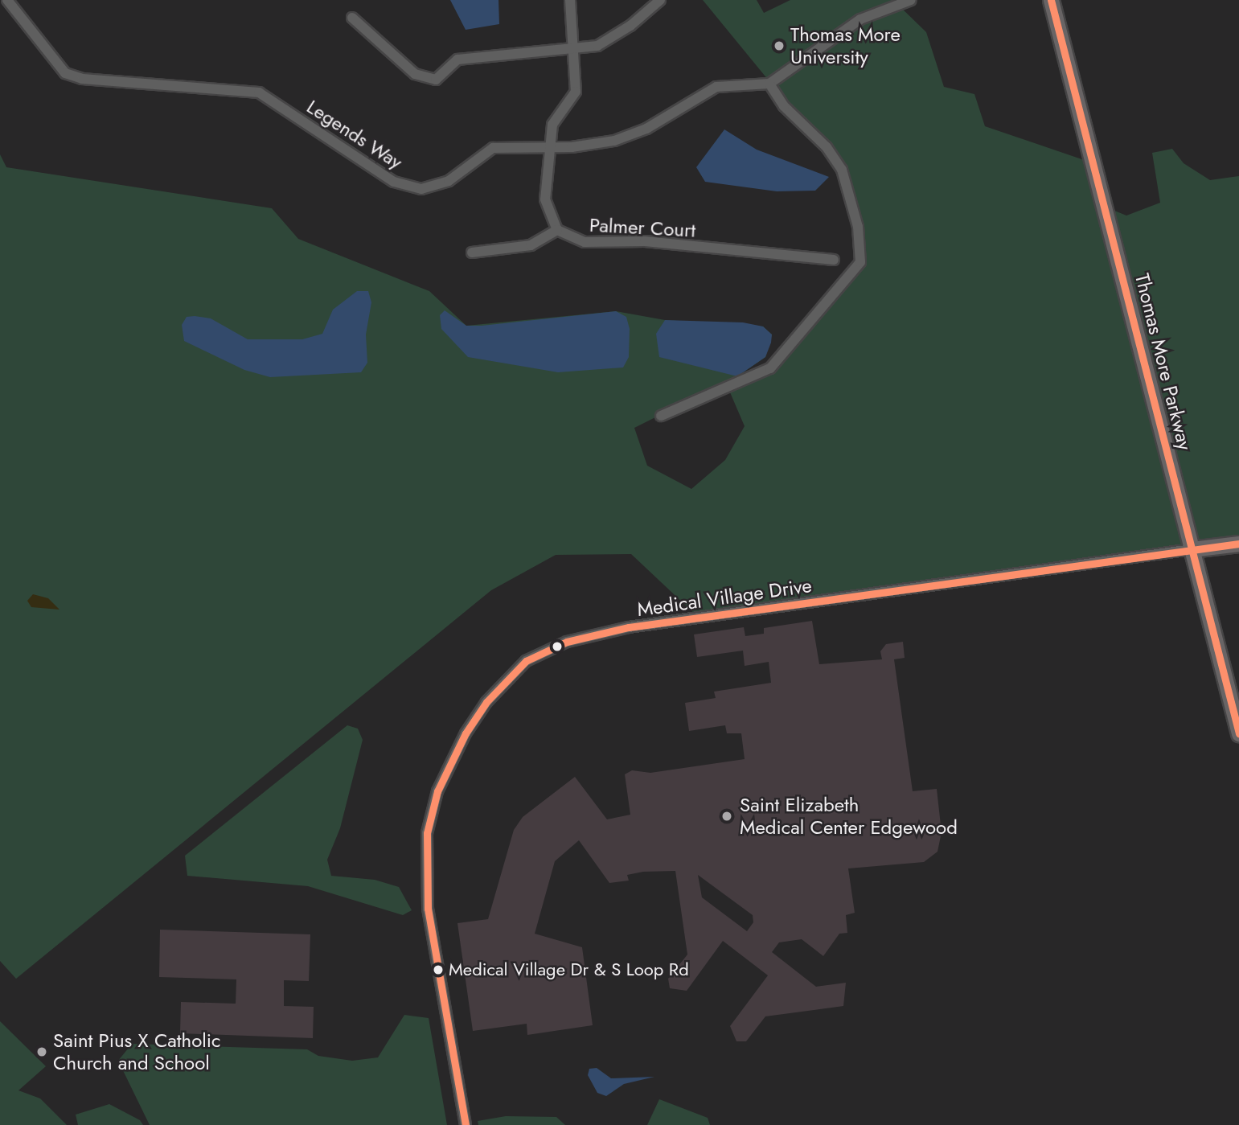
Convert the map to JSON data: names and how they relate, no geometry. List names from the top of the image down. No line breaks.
{"streets":{"street":["Legends Way","Palmer Court","Thomas More Parkway","Medical Village Drive"]},"crossings":[["Thomas More Parkway","Medical Village Drive"]],"places":["Thomas More University","Saint Elizabeth Medical Center Edgewood","Medical Village Dr & S Loop Rd","Saint Pius X Catholic Church and School"]}
